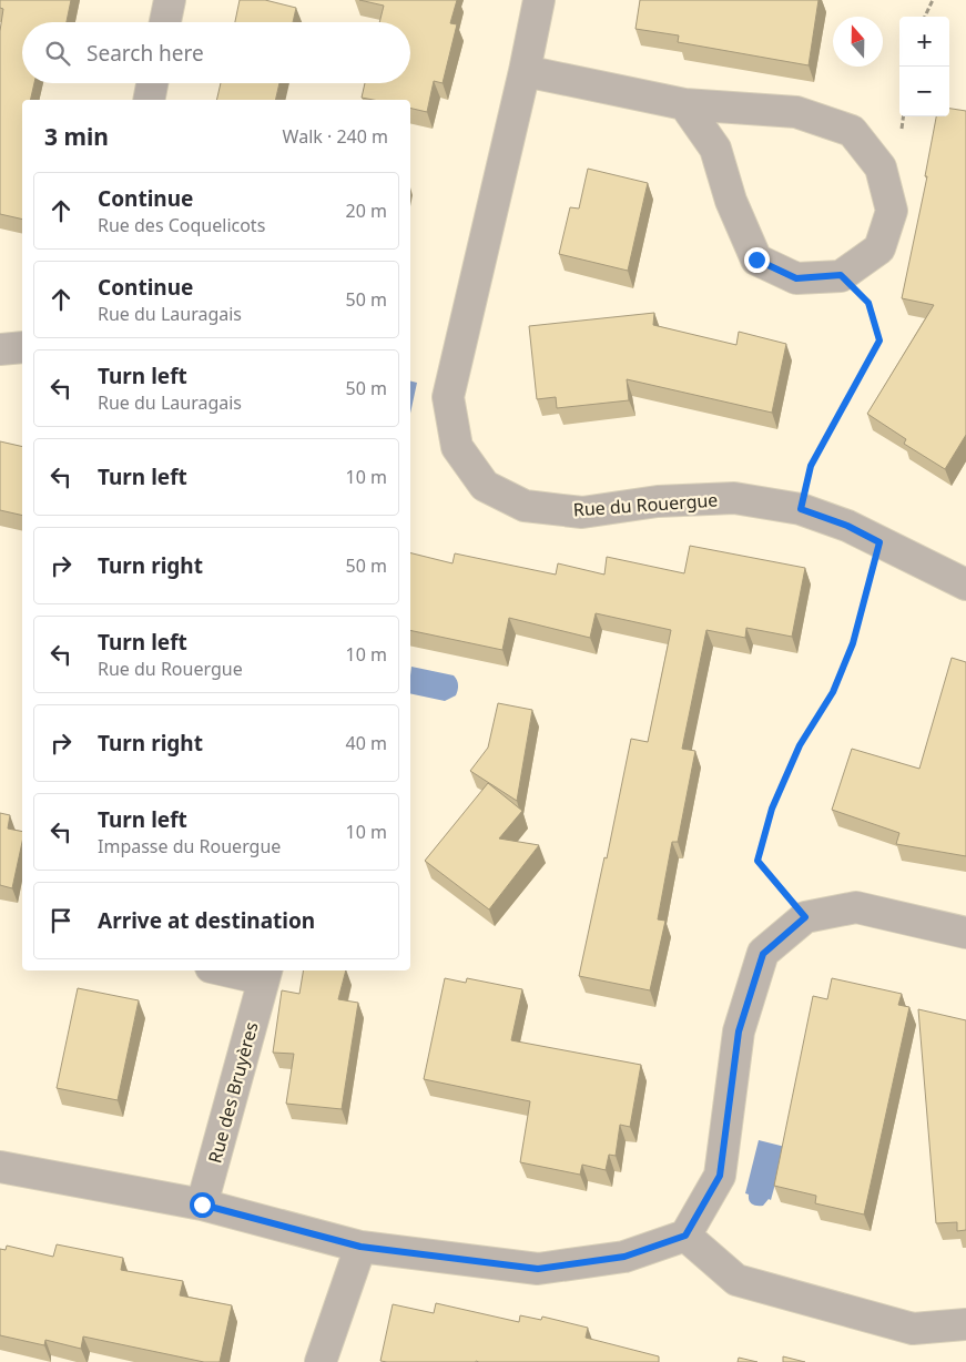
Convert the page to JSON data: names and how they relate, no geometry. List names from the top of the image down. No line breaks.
{"streets":{"street":["Rue du Rouergue","Rue des Bruyères"]},"north":"top","page":{"map_buttons":["+","−"],"search":"Search here","heading":["3 min","Walk · 240 m"],"list":[["Continue","Rue des Coquelicots","20 m"],["Continue","Rue du Lauragais","50 m"],["Turn left","Rue du Lauragais","50 m"],["Turn left","10 m"],["Turn right","50 m"],["Turn left","Rue du Rouergue","10 m"],["Turn right","40 m"],["Turn left","Impasse du Rouergue","10 m"],"Arrive at destination"]}}
